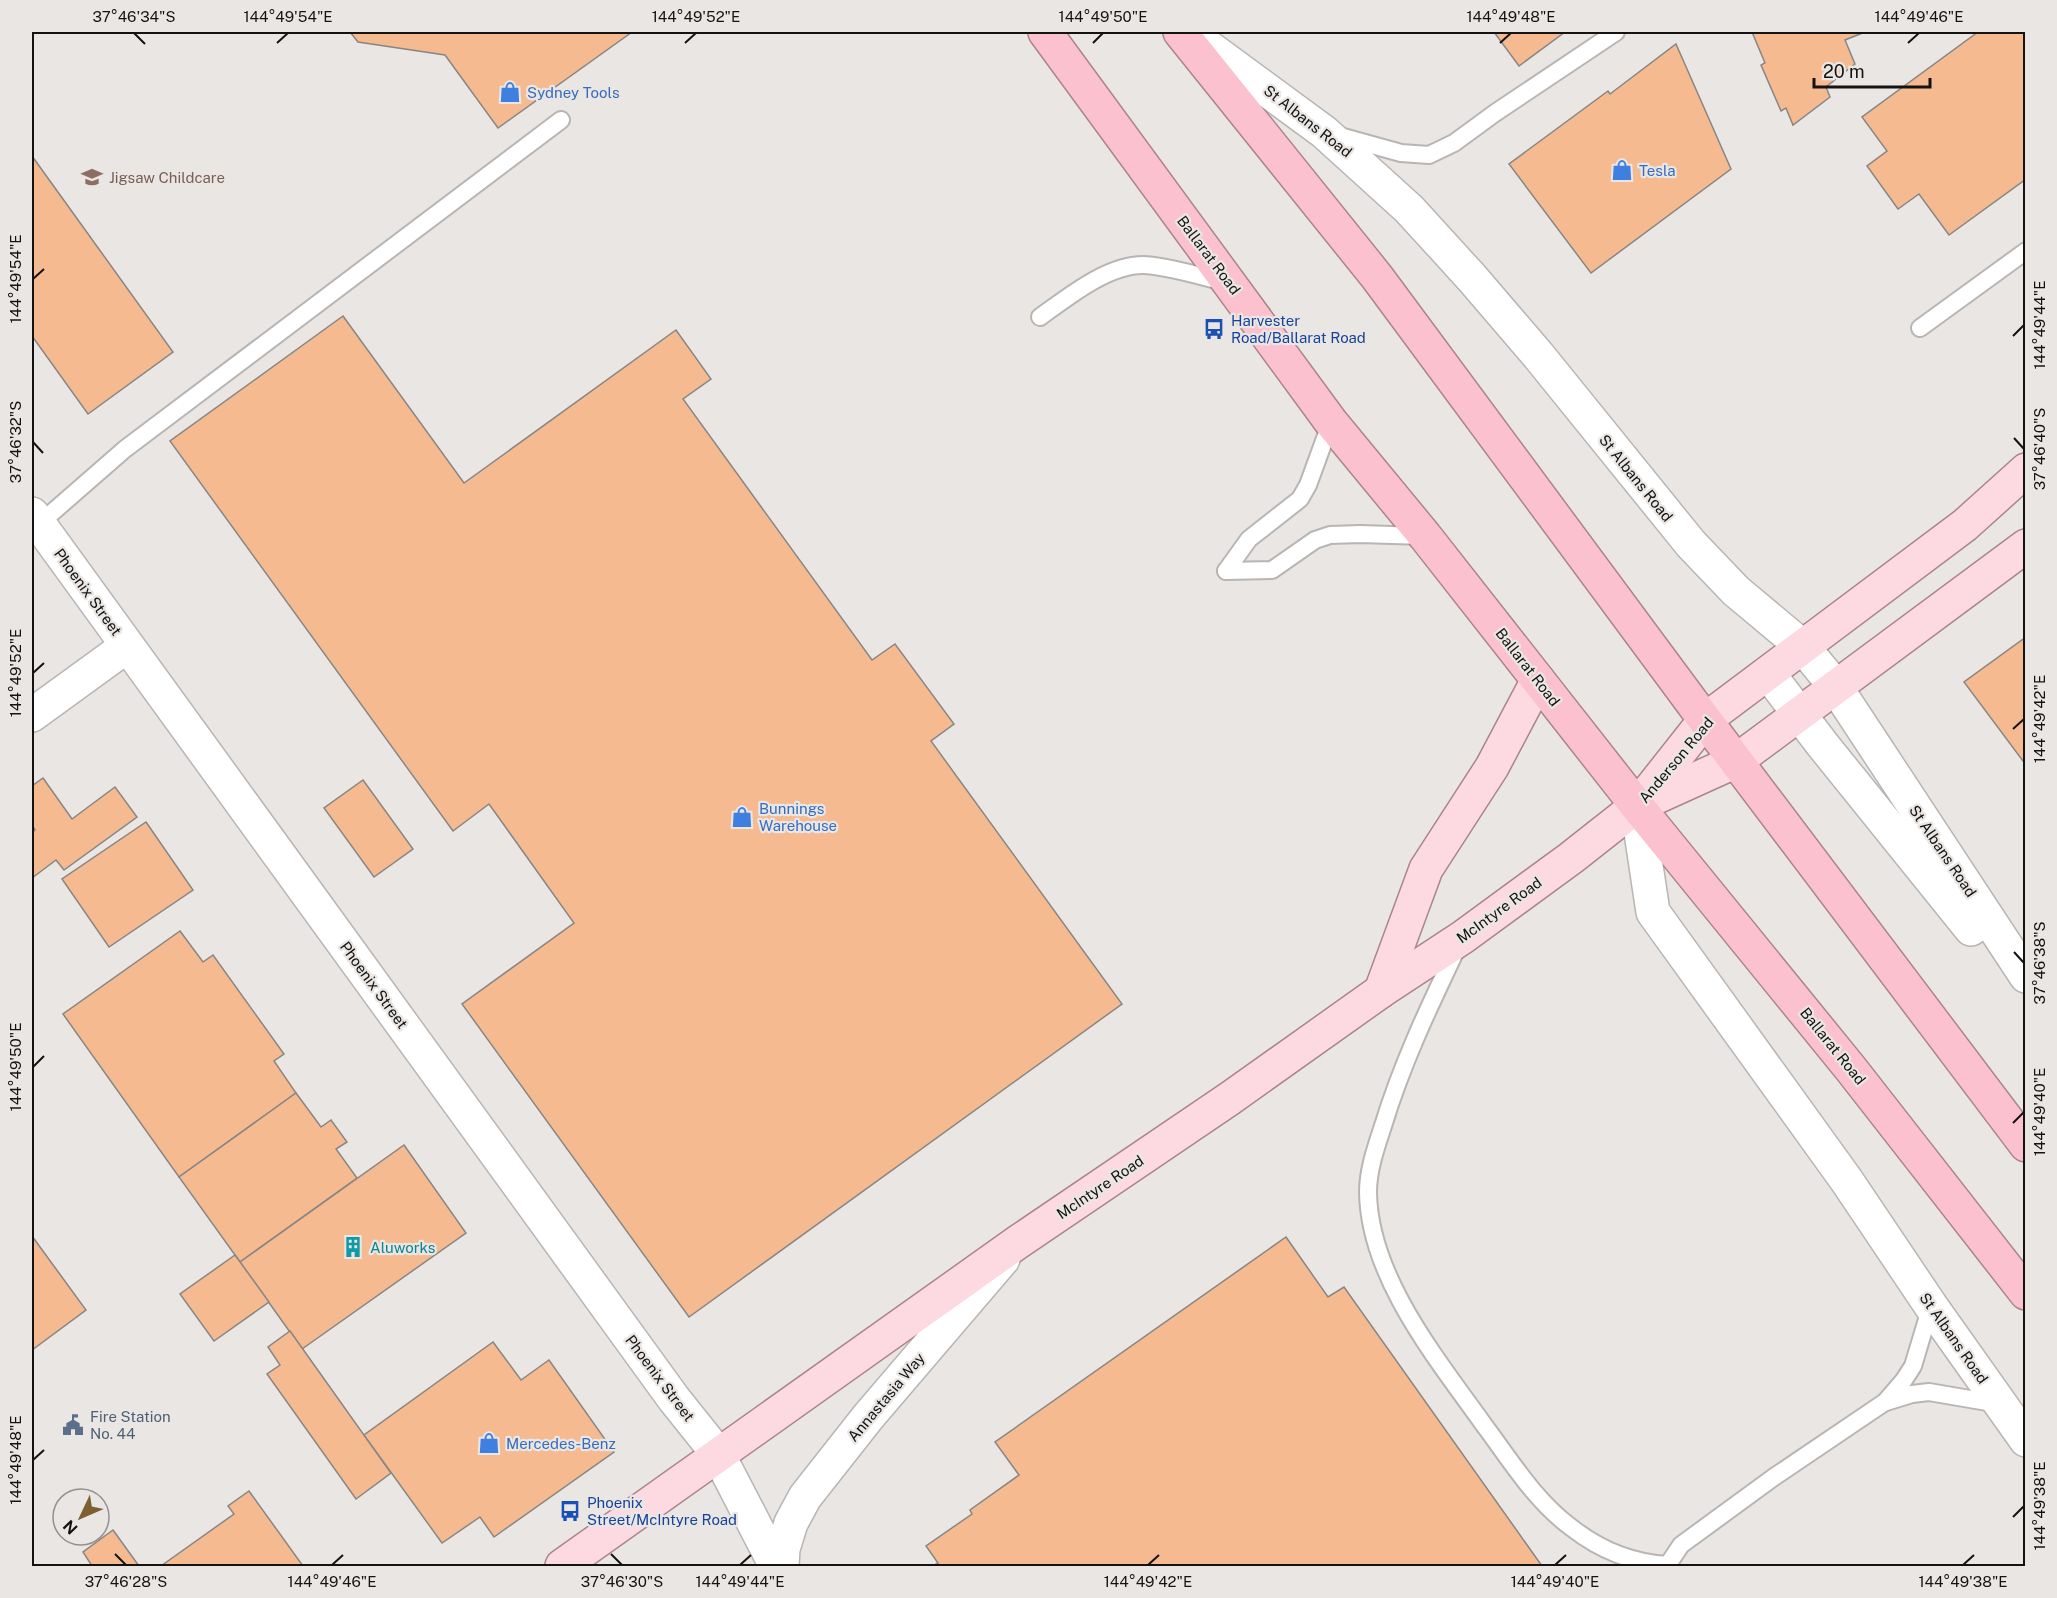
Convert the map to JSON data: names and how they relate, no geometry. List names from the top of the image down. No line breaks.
{"streets":{"highway":["Ballarat Road"],"main road":["St Albans Road","Phoenix Street","Anderson Road","McIntyre Road","Annastasia Way"]},"crossings":[["St Albans Road","Ballarat Road"],["St Albans Road","Anderson Road"],["St Albans Road","McIntyre Road"],["Ballarat Road","Anderson Road"],["Ballarat Road","McIntyre Road"],["Phoenix Street","McIntyre Road"],["Anderson Road","McIntyre Road"],["McIntyre Road","Annastasia Way"]],"places":{"shop":["Sydney Tools","Tesla","Bunnings Warehouse","Mercedes-Benz"],"school or university":["Jigsaw Childcare"],"bus stop":["Harvester Road/Ballarat Road","Phoenix Street/McIntyre Road"],"building":["Aluworks"],"public building":["Fire Station No. 44"]},"scale_bar":"20 m","north":"bottom left","coordinates":["37°46'34\"S","144°49'54\"E","144°49'52\"E","144°49'50\"E","144°49'48\"E","144°49'46\"E","144°49'44\"E","37°46'32\"S","37°46'40\"S","144°49'42\"E","37°46'38\"S","144°49'40\"E","144°49'38\"E","37°46'28\"S","37°46'30\"S"]}
